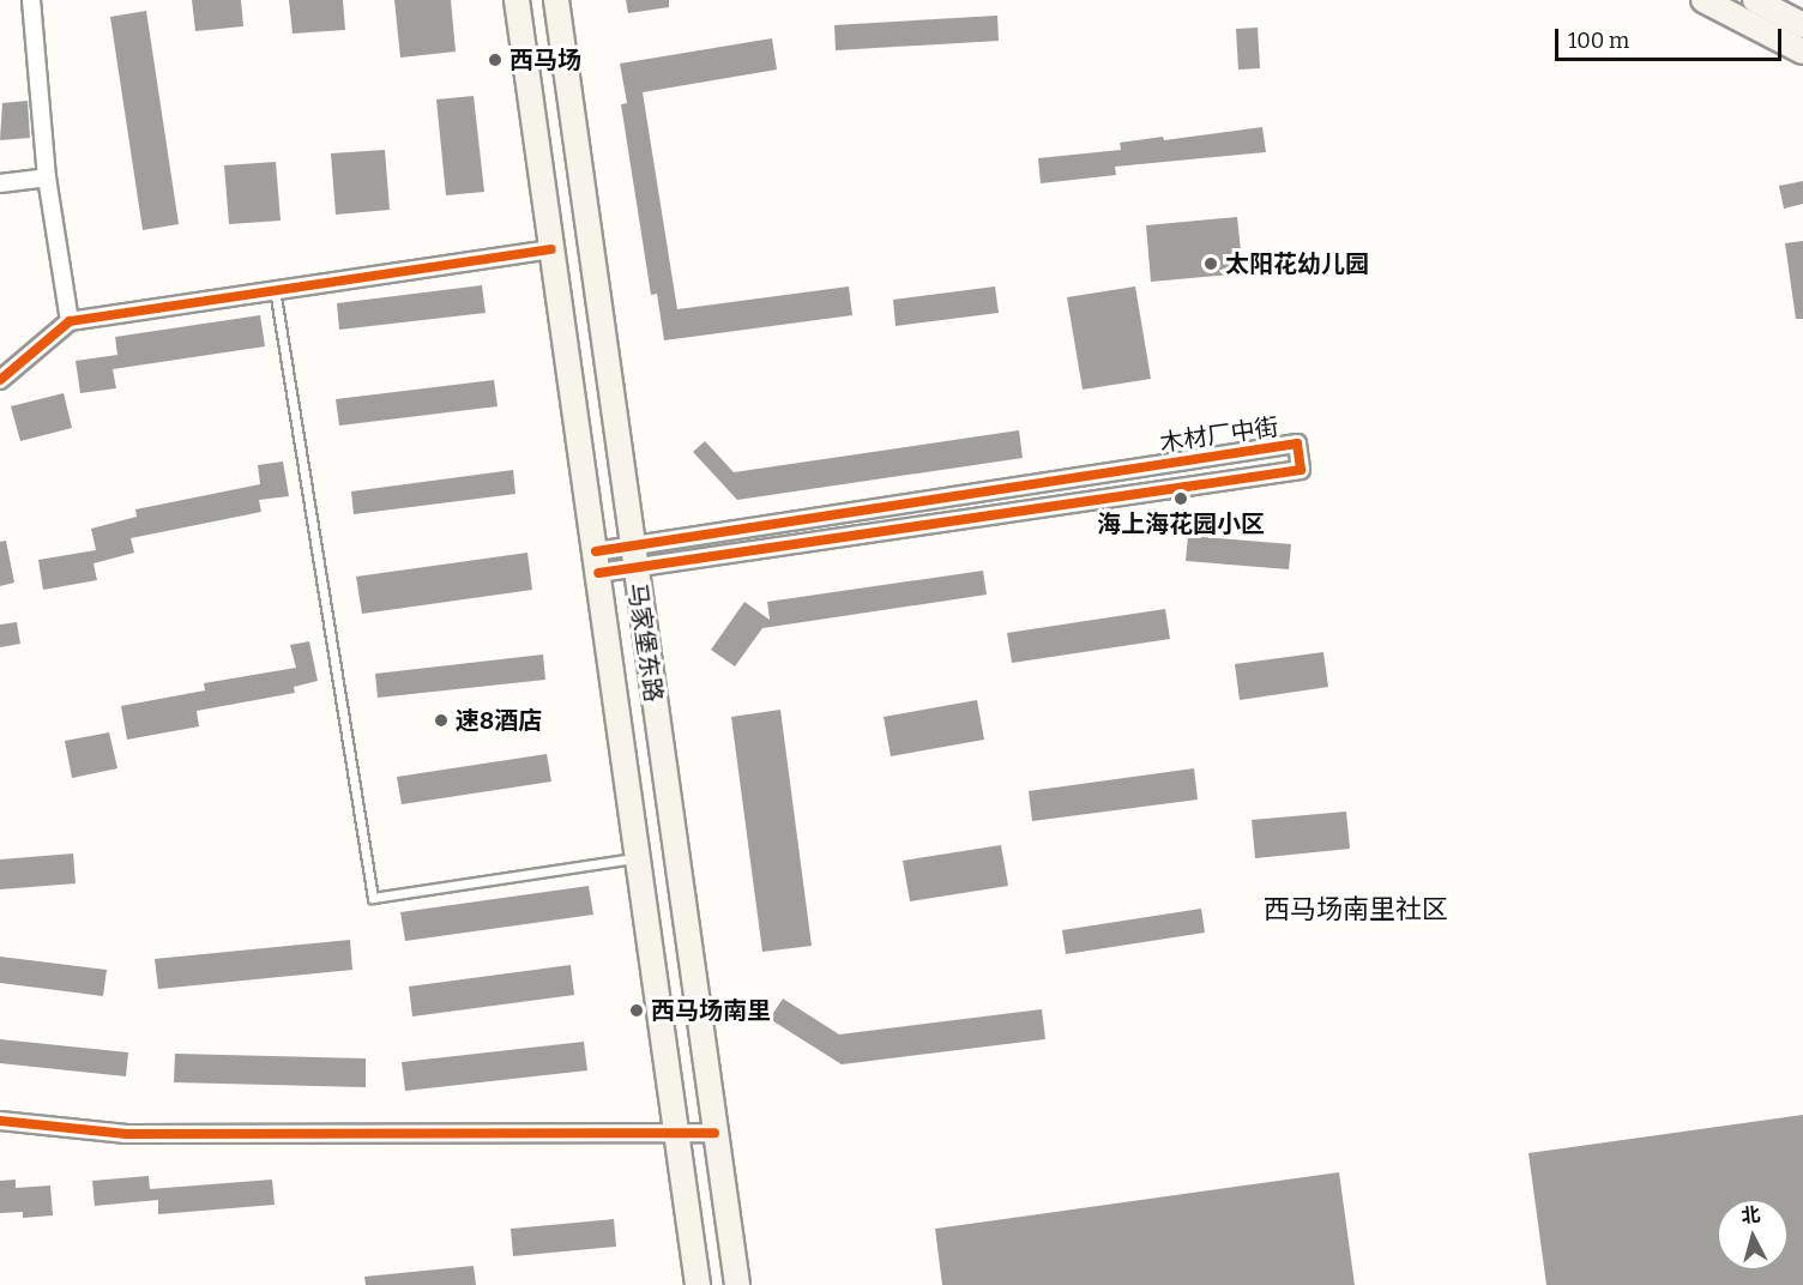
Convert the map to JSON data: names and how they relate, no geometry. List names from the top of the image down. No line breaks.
{"streets":{"main road":["马家堡东路"],"street":["木材厂中街"]},"crossings":[["木材厂中街","马家堡东路"]],"districts":["西马场南里社区"],"places":["西马场","太阳花幼儿园","海上海花园小区","速8酒店","西马场南里"],"scale_bar":"100 m","north":"top"}
